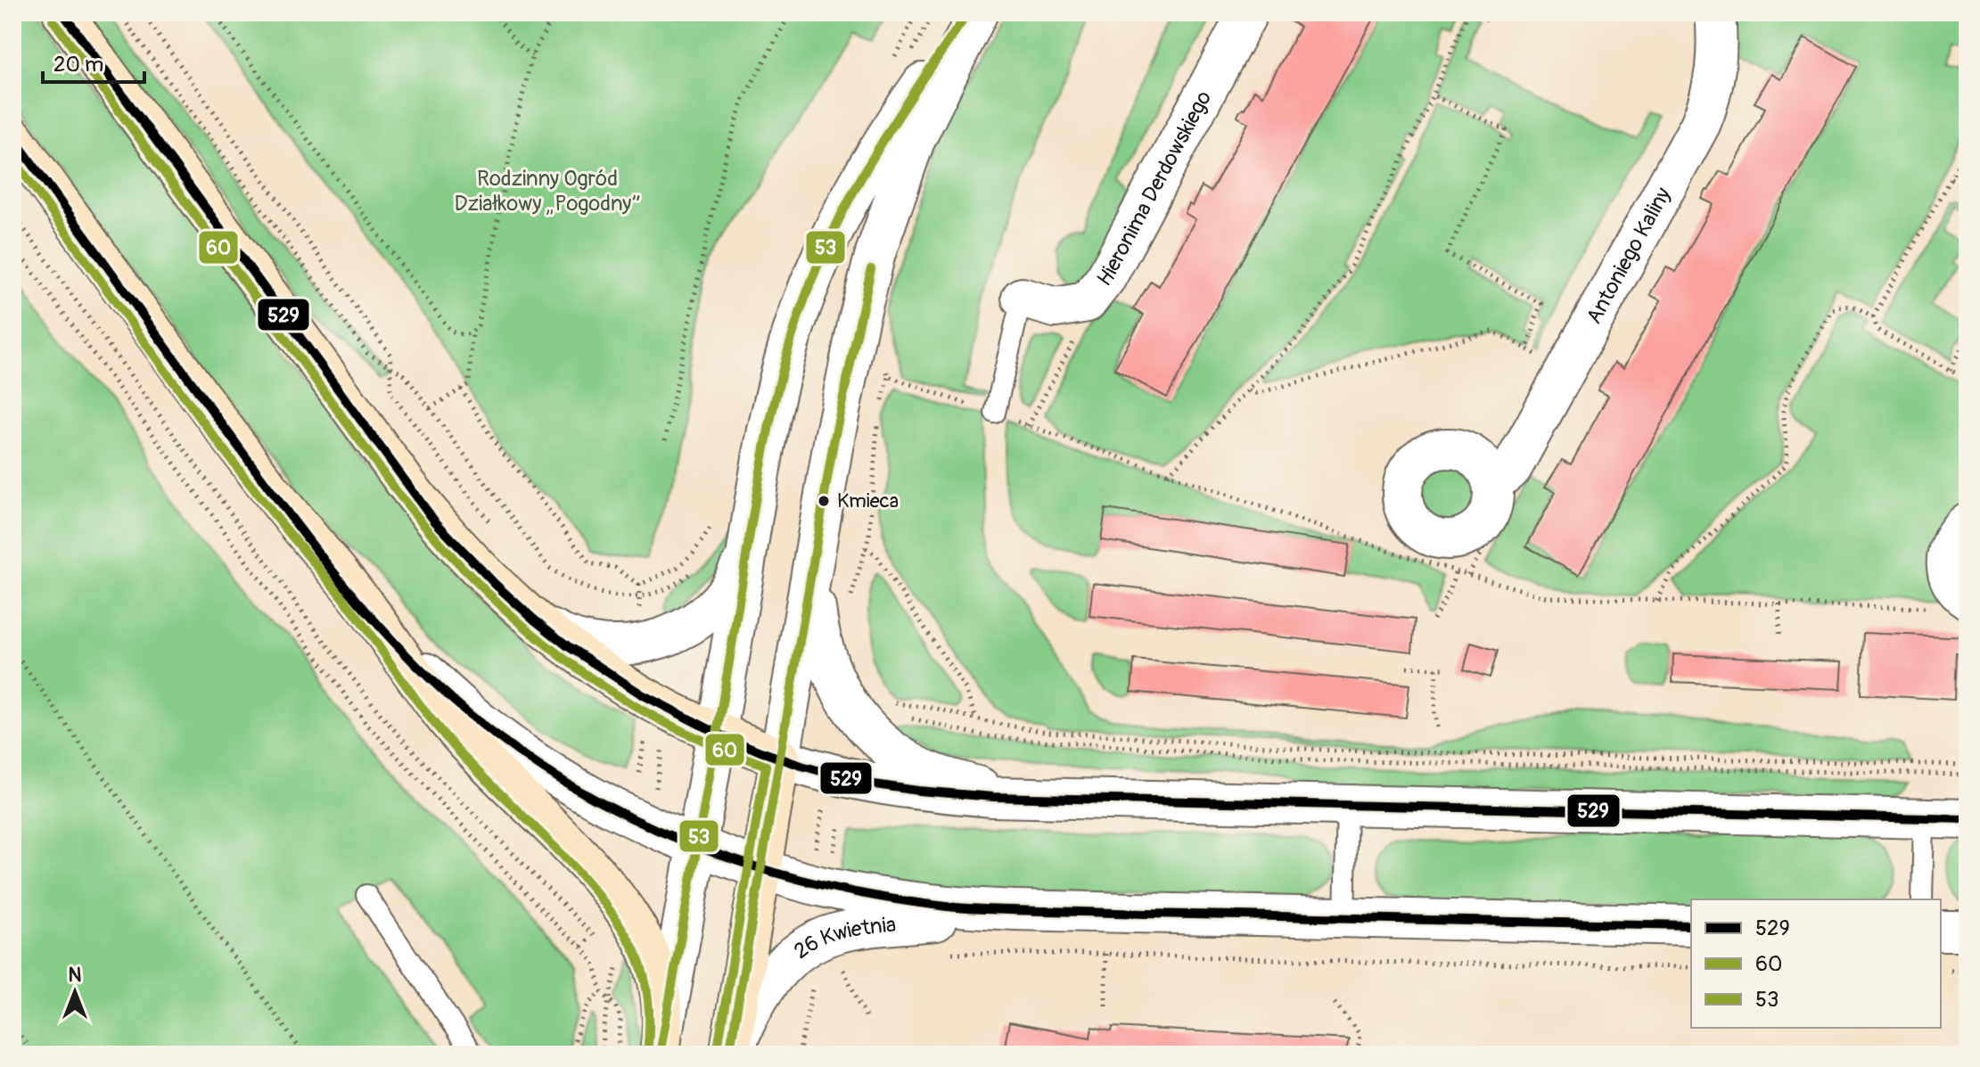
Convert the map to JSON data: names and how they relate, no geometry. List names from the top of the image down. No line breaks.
{"streets":{"street":["Hieronima Derdowskiego","Antoniego Kaliny","26 Kwietnia"]},"parks":["Rodzinny Ogród Działkowy „Pogodny”"],"places":["Kmieca"],"lines":["transit line 529","transit line 53","transit line 60"],"legend":["529","60","53"],"scale_bar":"20 m","north":"top"}
